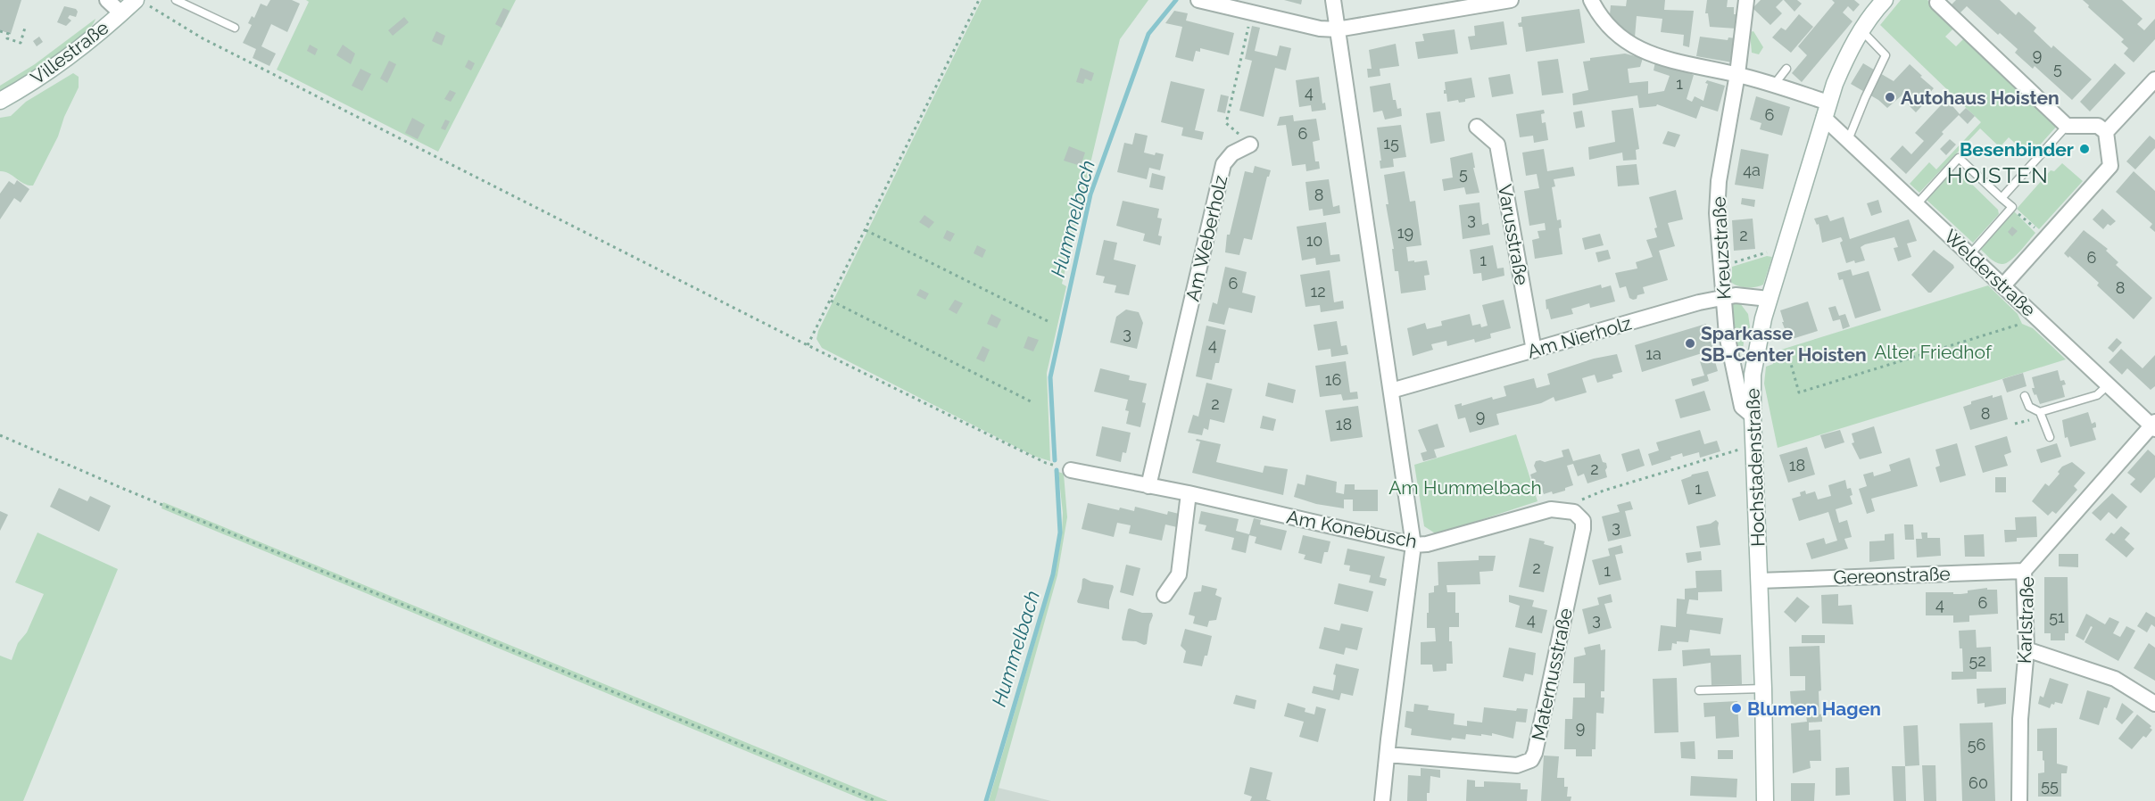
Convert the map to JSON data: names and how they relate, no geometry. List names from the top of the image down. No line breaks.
{"streets":{"main road":["Villestraße","Hochstadenstraße"],"street":["Varusstraße","Am Weberholz","Kreuzstraße","Welderstraße","Am Nierholz","Am Konebusch","Gereonstraße","Karlstraße","Maternusstraße"]},"crossings":[["Varusstraße","Am Nierholz"],["Am Weberholz","Am Konebusch"],["Kreuzstraße","Am Nierholz"],["Kreuzstraße","Hochstadenstraße"],["Welderstraße","Hochstadenstraße"],["Welderstraße","Karlstraße"],["Am Nierholz","Hochstadenstraße"],["Hochstadenstraße","Gereonstraße"],["Am Konebusch","Maternusstraße"],["Gereonstraße","Karlstraße"]],"districts":["HOISTEN"],"water":["Hummelbach"],"parks":["Alter Friedhof","Am Hummelbach"],"places":["Autohaus Hoisten","Besenbinder","Sparkasse SB-Center Hoisten","Blumen Hagen"],"house_numbers":["9","5","1","4","6","6","15","4a","5","8","3","19","2","10","6","1","6","8","12","3","4","1a","16","2","8","9","18","18","2","1","3","2","1","6","4","51","4","3","52","9","56","60","55"]}
